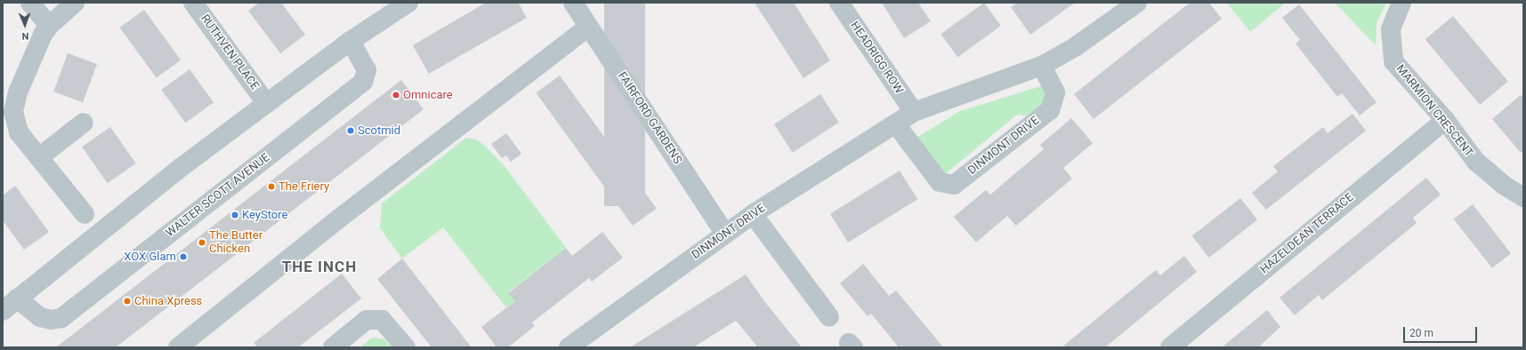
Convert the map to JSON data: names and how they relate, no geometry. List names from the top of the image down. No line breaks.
{"streets":{"street":["RUTHVEN PLACE","HEADRIGG ROW","MARMION CRESCENT","FAIRFORD GARDENS","DINMONT DRIVE","WALTER SCOTT AVENUE","HAZELDEAN TERRACE"]},"crossings":[["RUTHVEN PLACE","WALTER SCOTT AVENUE"],["HEADRIGG ROW","DINMONT DRIVE"],["MARMION CRESCENT","HAZELDEAN TERRACE"],["FAIRFORD GARDENS","DINMONT DRIVE"]],"districts":["THE INCH"],"places":["Omnicare","Scotmid","The Friery","KeyStore","The Butter Chicken","XOX Glam","China Xpress"],"scale_bar":"20 m","north":"bottom"}
